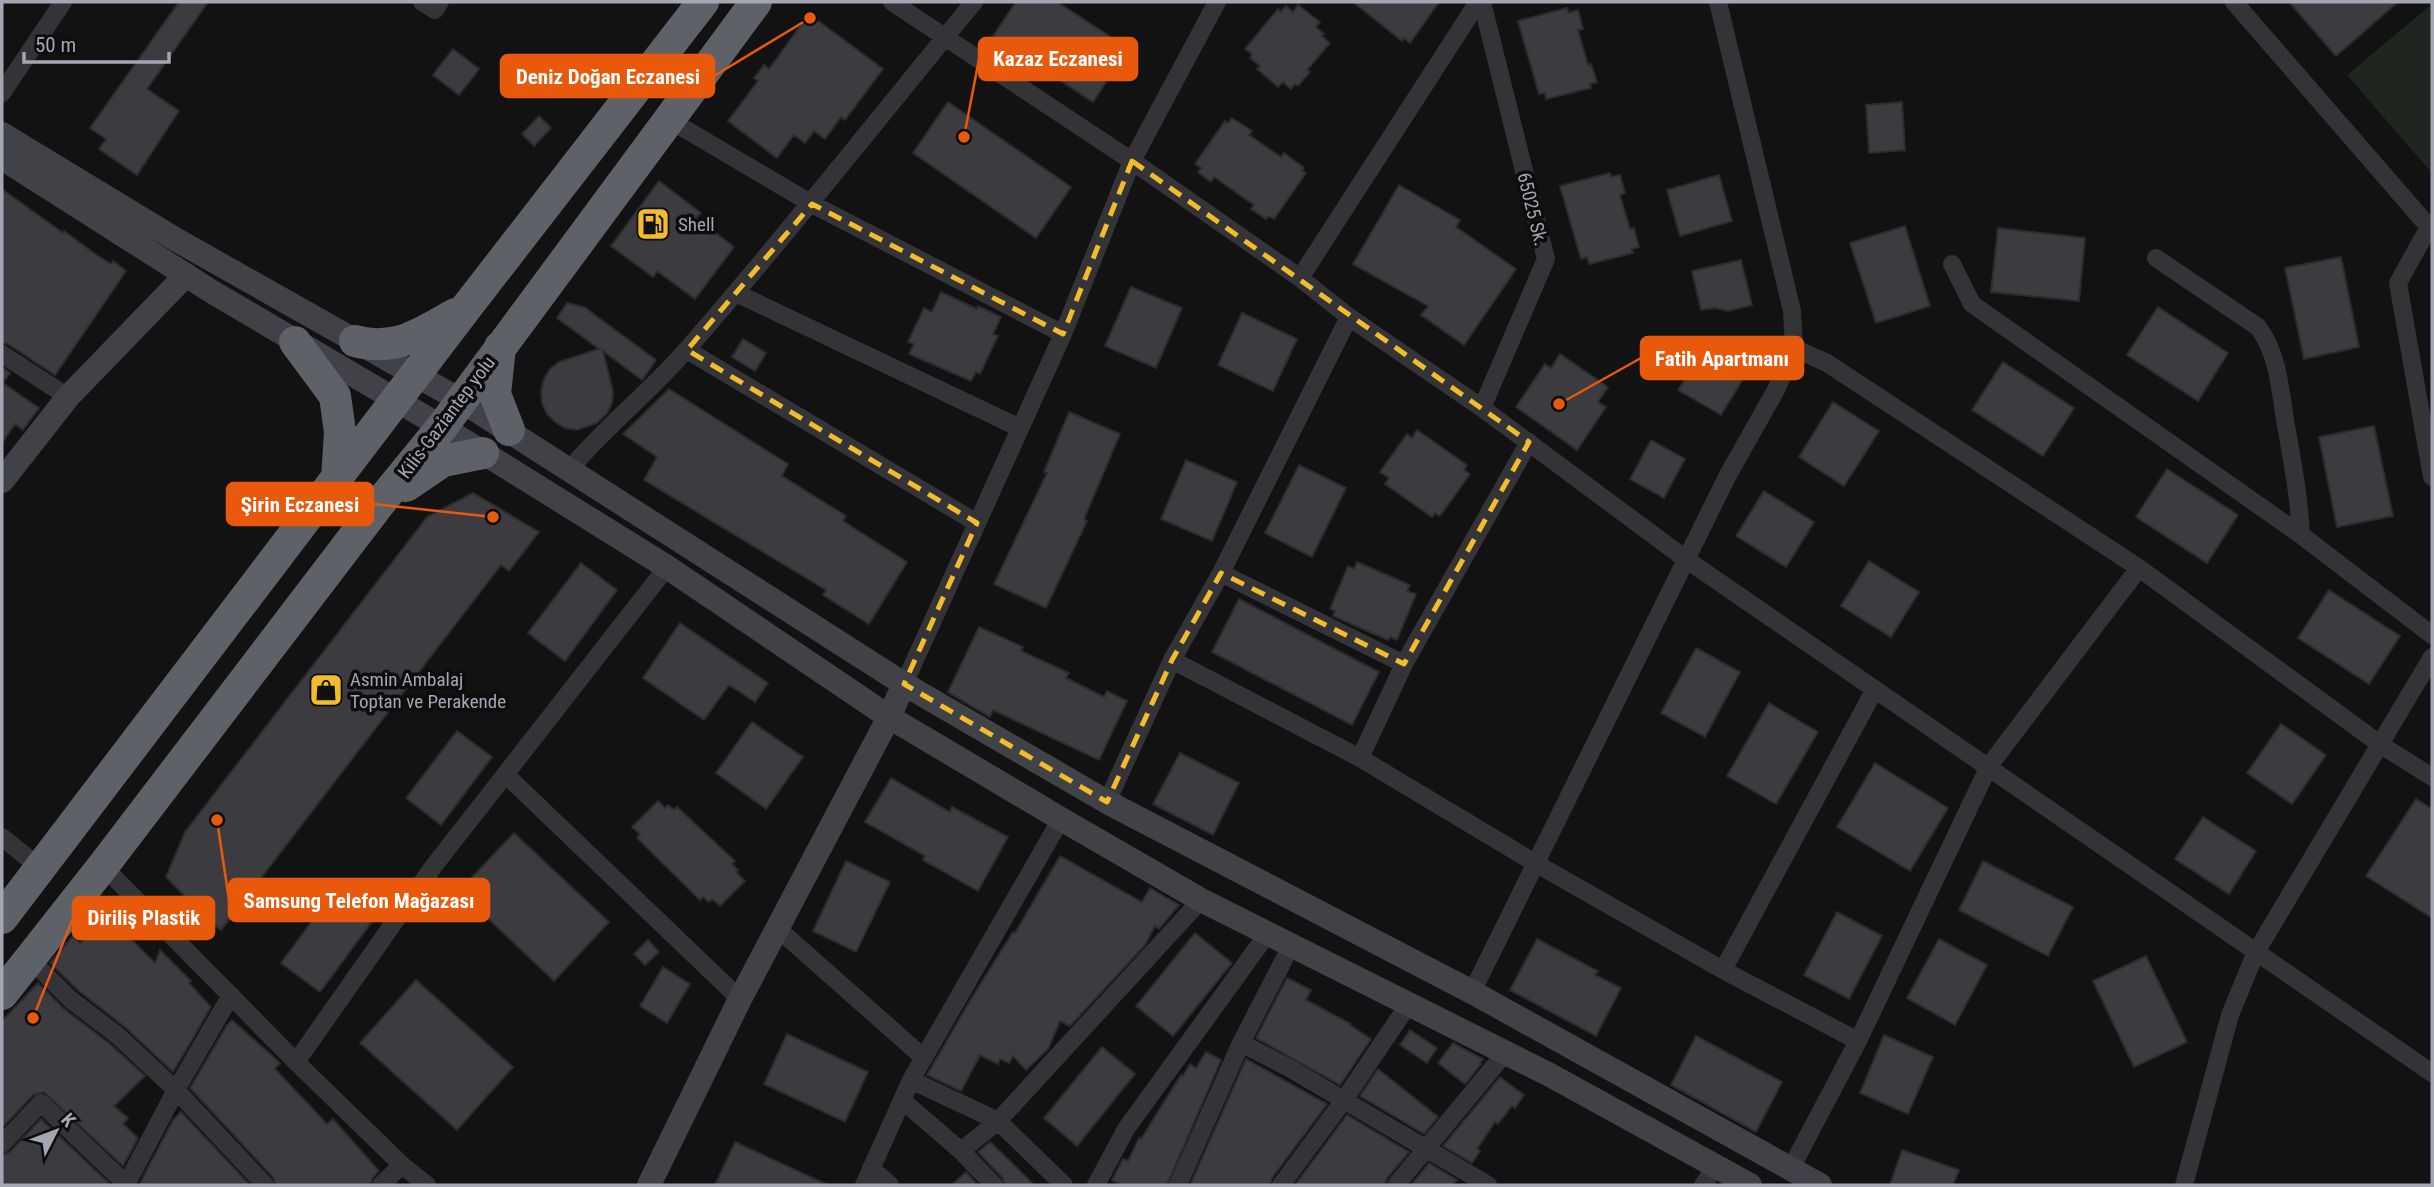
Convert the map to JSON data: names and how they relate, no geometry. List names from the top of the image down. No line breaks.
{"streets":{"highway":["Kilis-Gaziantep yolu"],"street":["65025 Sk."]},"places":{"other":["Deniz Doğan Eczanesi","Kazaz Eczanesi","Fatih Apartmanı","Şirin Eczanesi","Samsung Telefon Mağazası","Diriliş Plastik"],"fuel station":["Shell"],"shop":["Asmin Ambalaj Toptan ve Perakende"]},"scale_bar":"50 m","north":"top right"}
